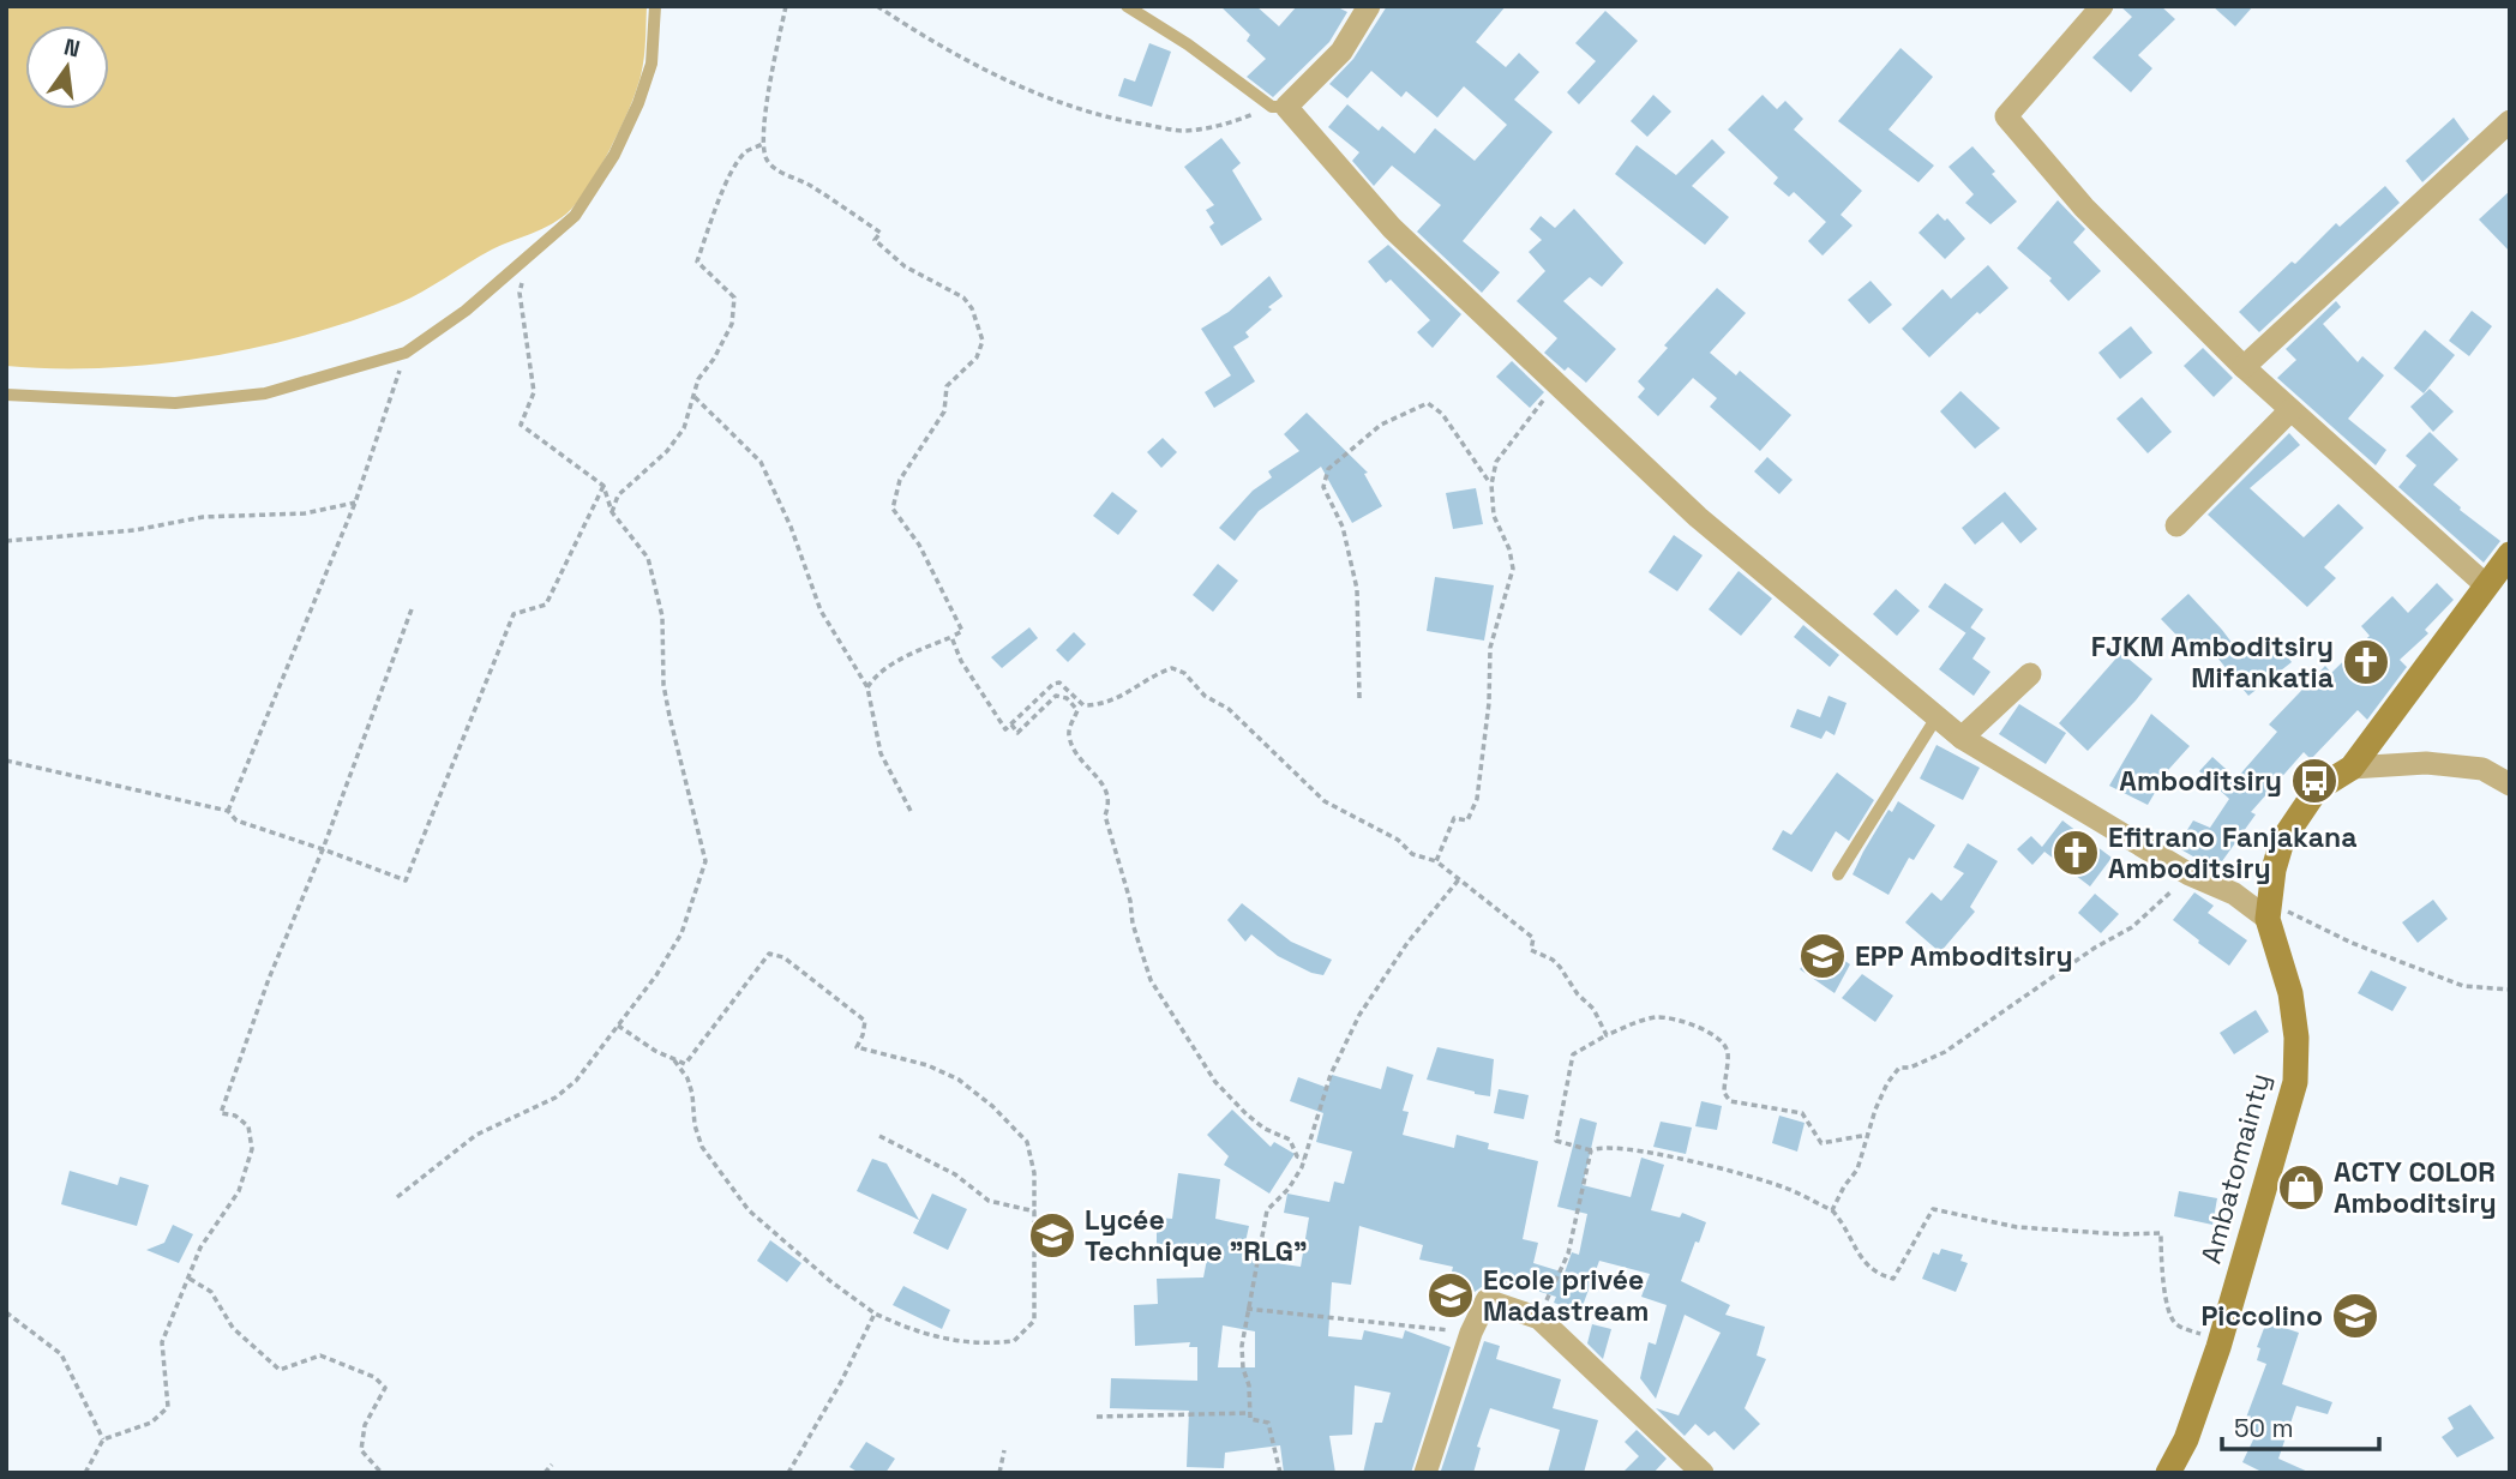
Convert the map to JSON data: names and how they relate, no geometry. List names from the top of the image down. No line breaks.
{"streets":{"main road":["Ambatomainty"]},"places":{"church":["FJKM Amboditsiry Mifankatia","Efitrano Fanjakana Amboditsiry"],"bus stop":["Amboditsiry"],"school or university":["EPP Amboditsiry","Lycée Technique \"RLG\"","Ecole privée Madastream","Piccolino"],"shop":["ACTY COLOR Amboditsiry"]},"scale_bar":"50 m","north":"top"}
